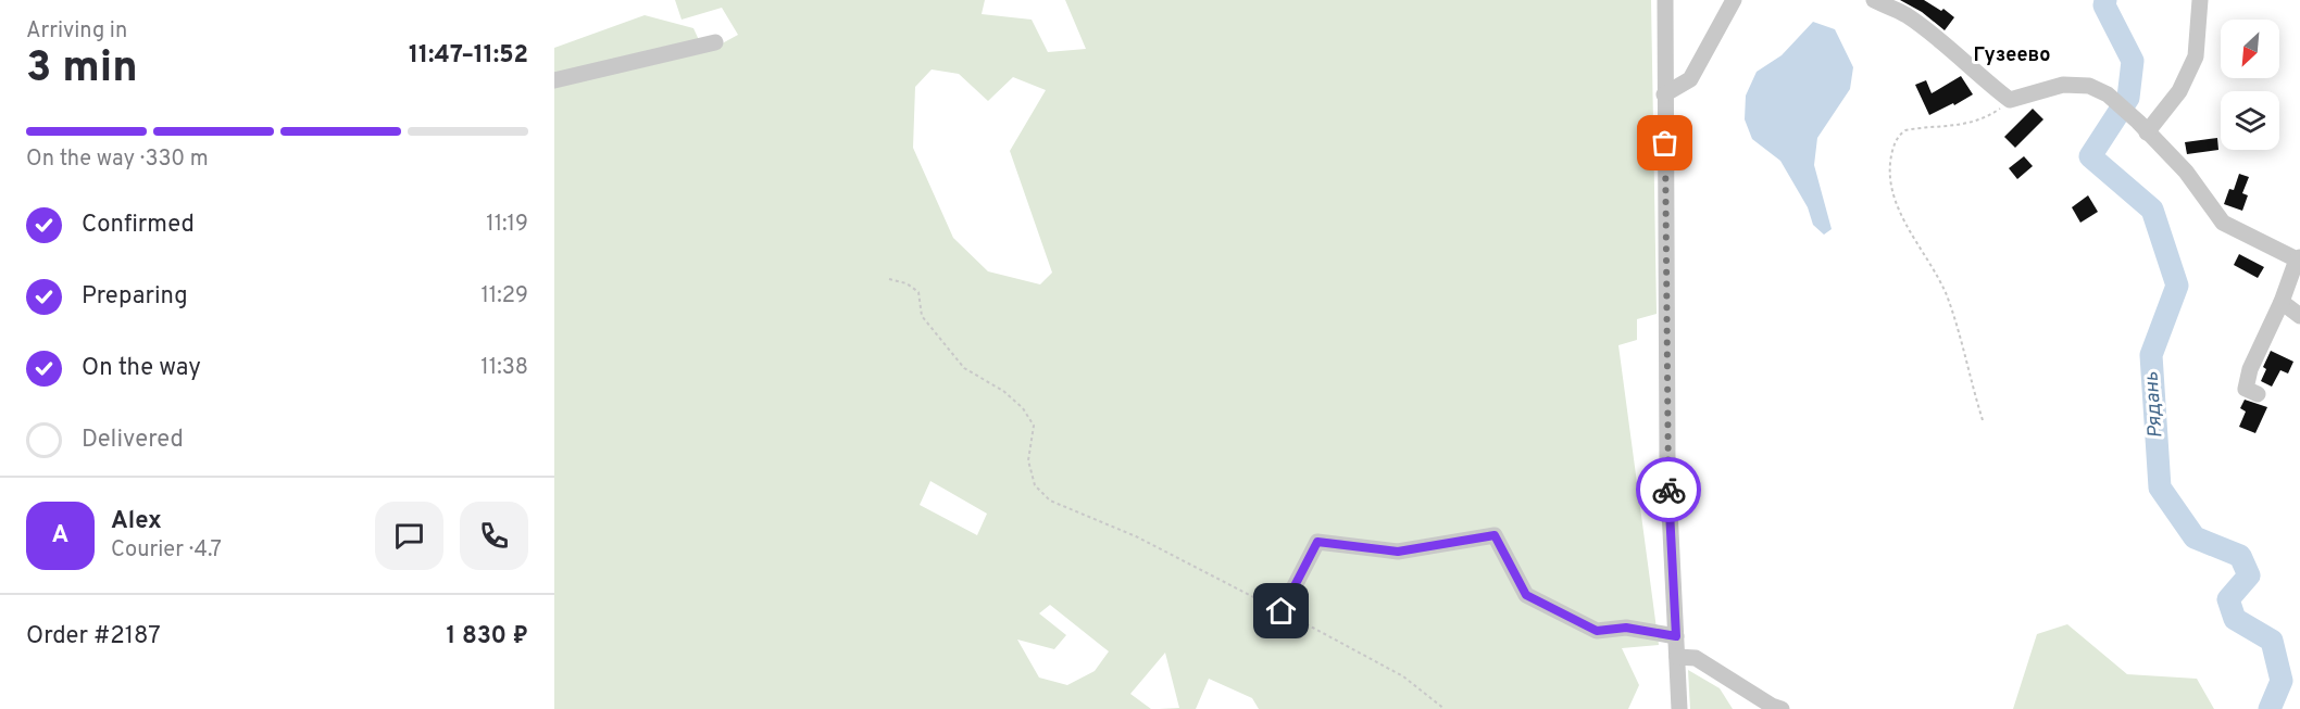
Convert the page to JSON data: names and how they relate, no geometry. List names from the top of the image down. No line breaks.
{"districts":["Гузеево"],"water":["Рядань"],"north":"bottom left","page":{"heading":["3 min","Arriving in","11:47–11:52"],"panel":["Alex","Courier · 4.7","Order #2187","1 830 ₽"],"bar":"On the way · 330 m","list":[["Confirmed","11:19"],["Preparing","11:29"],["On the way","11:38"],"Delivered"],"round":"A"}}
